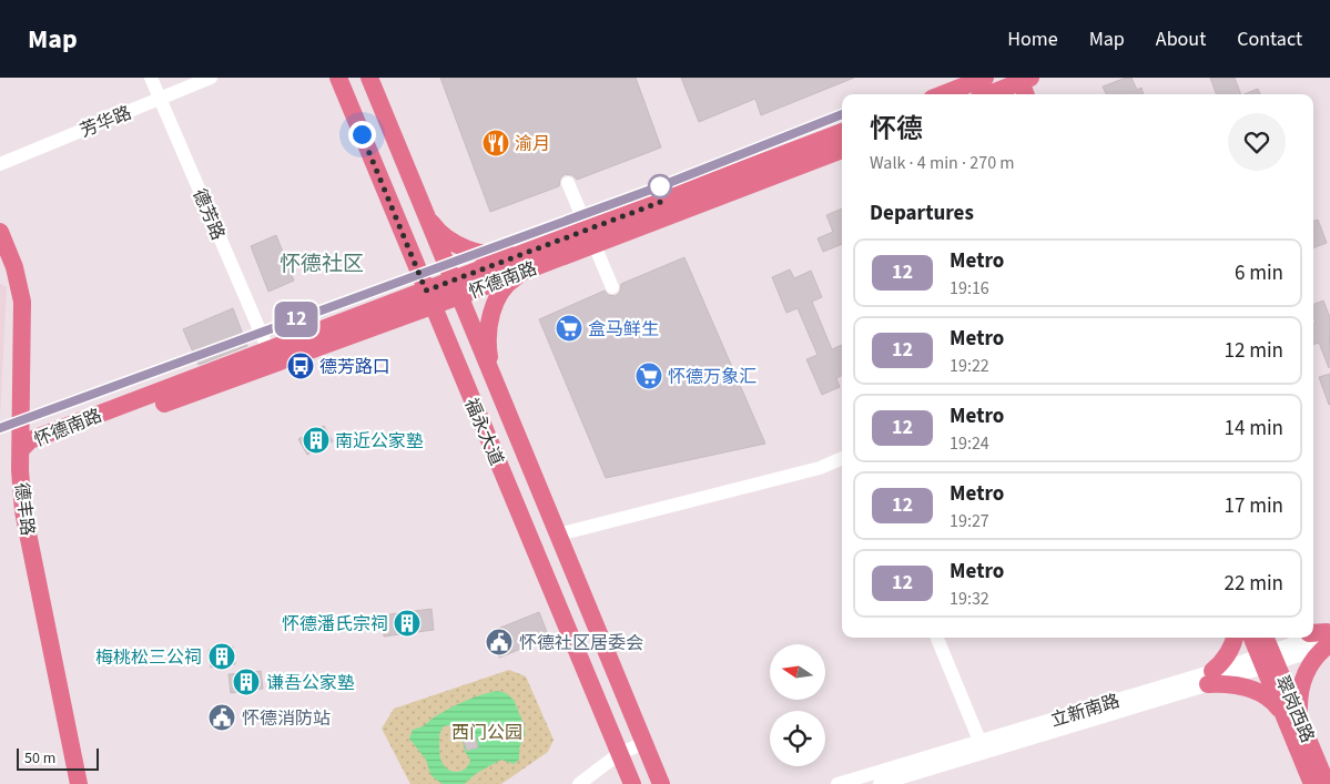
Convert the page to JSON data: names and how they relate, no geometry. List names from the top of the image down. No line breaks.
{"streets":{"main road":["怀德南路","福永大道","德丰路","翠岗西路"],"street":["芳华路","德芳路","立新南路"]},"crossings":[["芳华路","德芳路"],["德芳路","怀德南路"],["怀德南路","福永大道"],["怀德南路","德丰路"],["翠岗西路","立新南路"]],"districts":["怀德社区"],"parks":["西门公园"],"places":{"restaurant":["渝月"],"supermarket":["盒马鲜生","怀德万象汇"],"bus stop":["德芳路口"],"building":["南近公家塾","怀德潘氏宗祠","梅桃松三公祠","谦吾公家塾"],"public building":["怀德社区居委会","怀德消防站"]},"lines":["metro line 12"],"scale_bar":"50 m","north":"left","page":{"header":"Map","nav":["Home","Map","About","Contact"],"on_map":"12","heading":[["怀德","Walk · 4 min · 270 m"],"Departures"],"list":[{"mark":"12","name":"Metro","note":"19:16","value":"6 min"},{"mark":"12","name":"Metro","note":"19:22","value":"12 min"},{"mark":"12","name":"Metro","note":"19:24","value":"14 min"},{"mark":"12","name":"Metro","note":"19:27","value":"17 min"},{"mark":"12","name":"Metro","note":"19:32","value":"22 min"}],"scale":"50 m"}}
